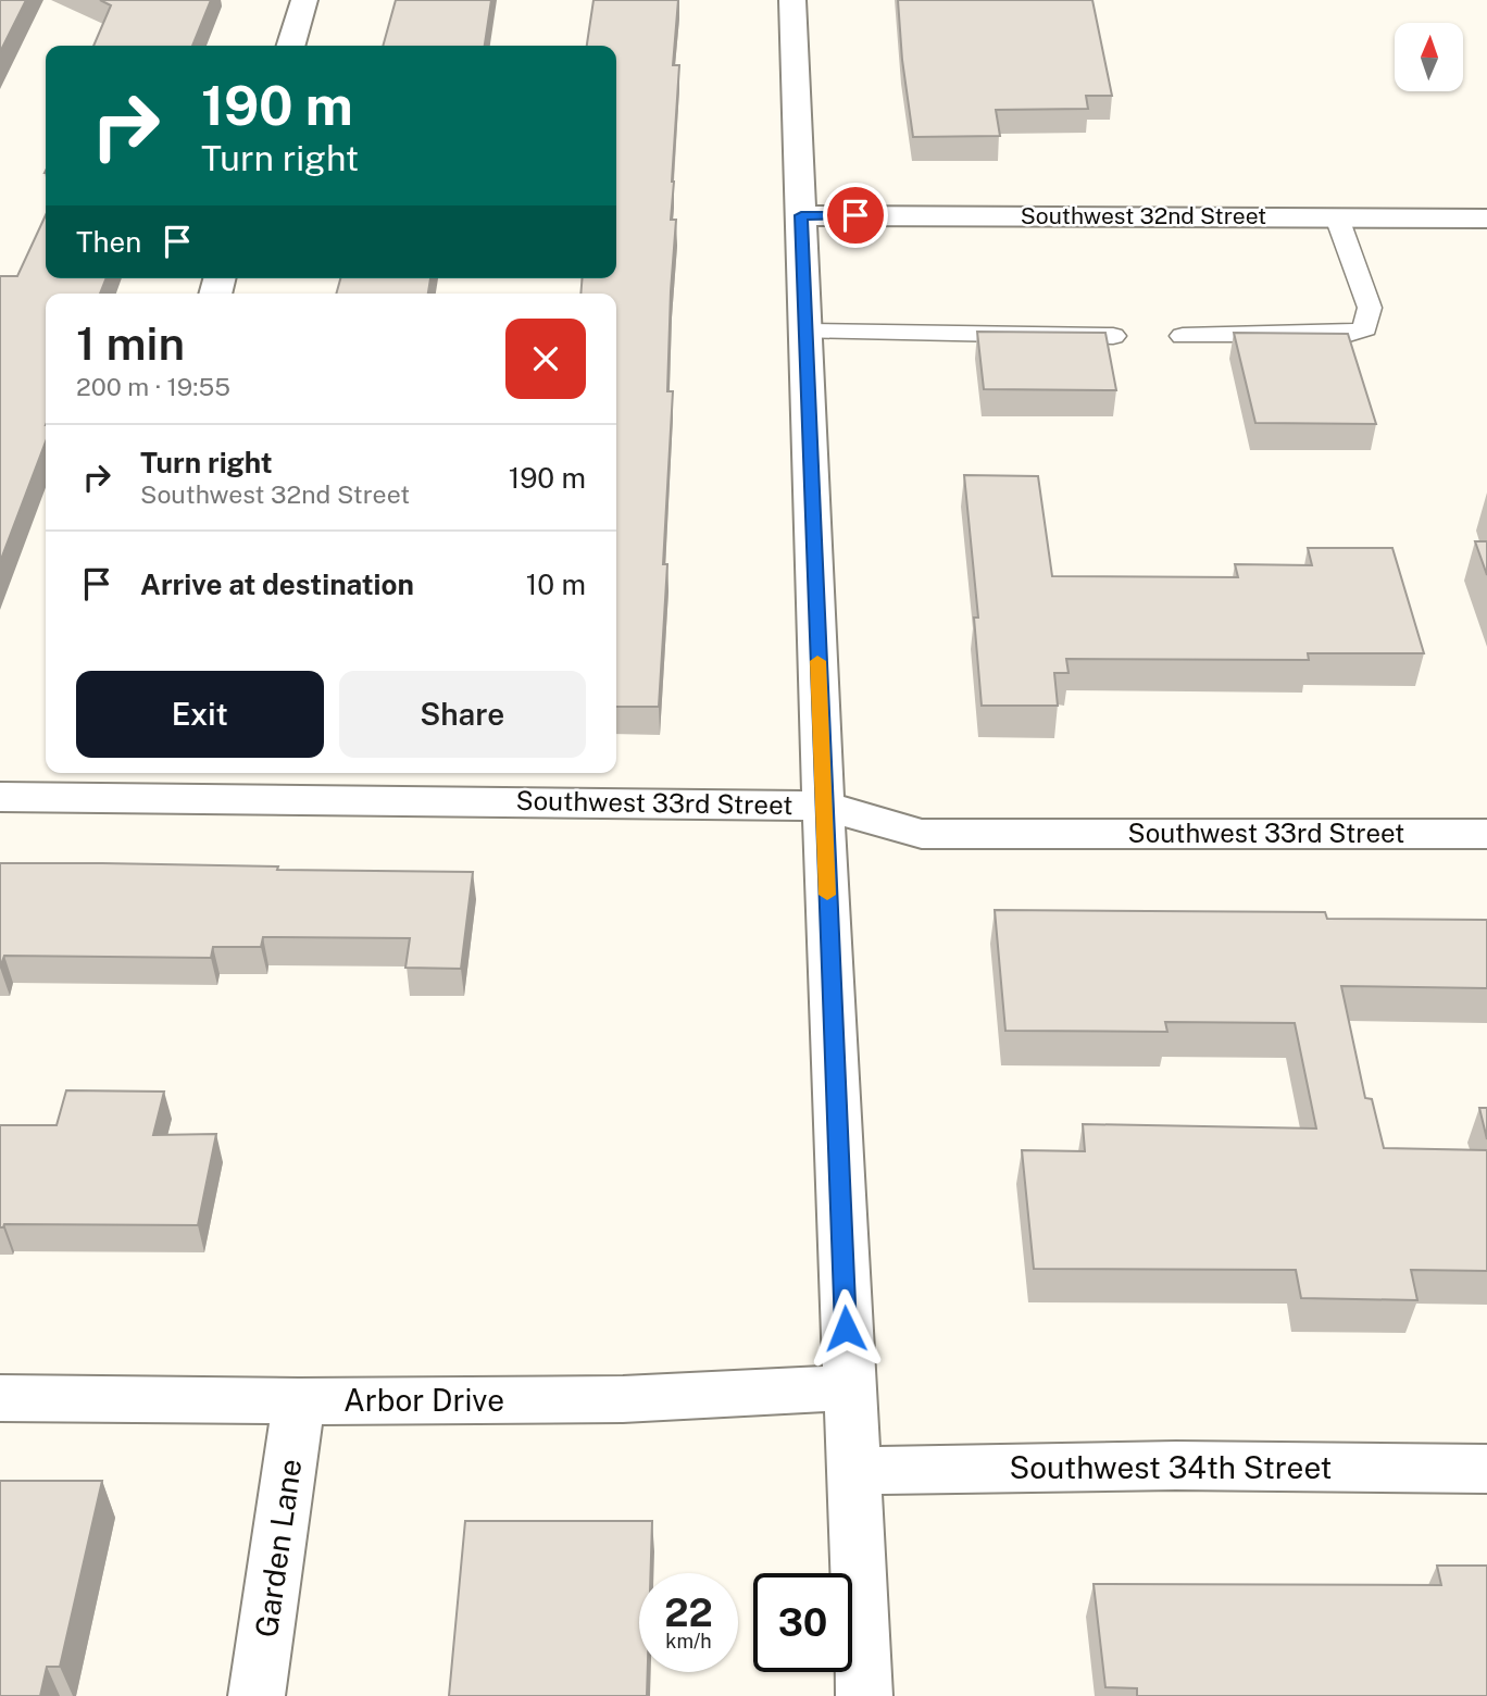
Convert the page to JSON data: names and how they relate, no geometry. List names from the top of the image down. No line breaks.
{"streets":{"street":["Southwest 32nd Street","Southwest 33rd Street","Arbor Drive","Southwest 34th Street","Garden Lane"]},"crossings":[["Arbor Drive","Garden Lane"]],"north":"top","page":{"turn":["190 m","Turn right"],"then":"Then","heading":["1 min","200 m · 19:55"],"list":[{"name":"Turn right","note":"Southwest 32nd Street","value":"190 m"},{"name":"Arrive at destination","value":"10 m"}],"buttons":["Exit","Share"],"speed":"22 km/h","limit":"30"}}
